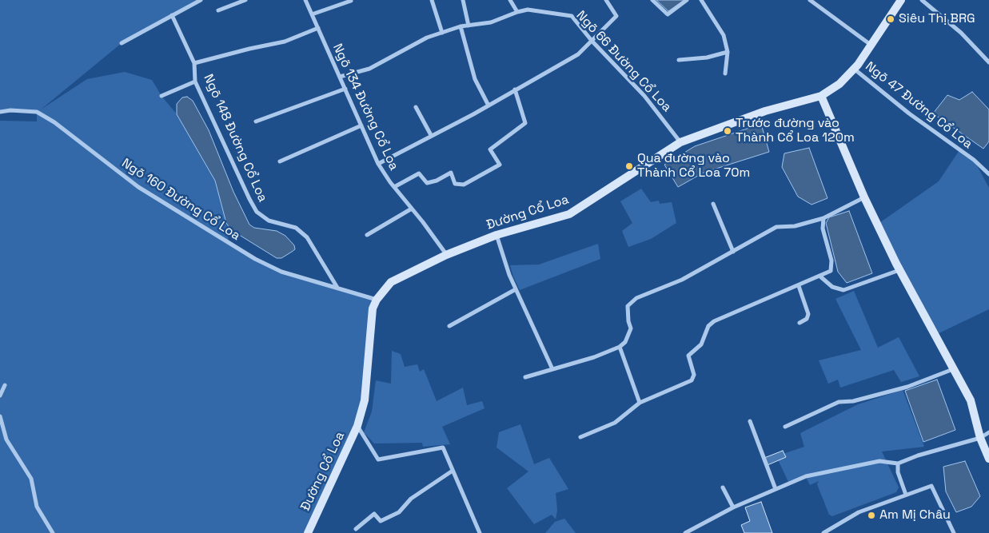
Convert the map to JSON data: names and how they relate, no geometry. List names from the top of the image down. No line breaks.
{"streets":{"street":["Ngõ 66 Đường Cổ Loa","Ngõ 47 Đường Cổ Loa","Ngõ 134 Đường Cổ Loa","Ngõ 148 Đường Cổ Loa","Ngõ 160 Đường Cổ Loa","Đường Cổ Loa"]},"crossings":[["Ngõ 66 Đường Cổ Loa","Ngõ 134 Đường Cổ Loa"],["Ngõ 66 Đường Cổ Loa","Đường Cổ Loa"],["Ngõ 47 Đường Cổ Loa","Đường Cổ Loa"],["Ngõ 134 Đường Cổ Loa","Đường Cổ Loa"],["Ngõ 148 Đường Cổ Loa","Ngõ 160 Đường Cổ Loa"]],"places":["Siêu Thị BRG","Trước đường vào Thành Cổ Loa 120m","Qua đường vào Thành Cổ Loa 70m","Am Mị Châu"]}
